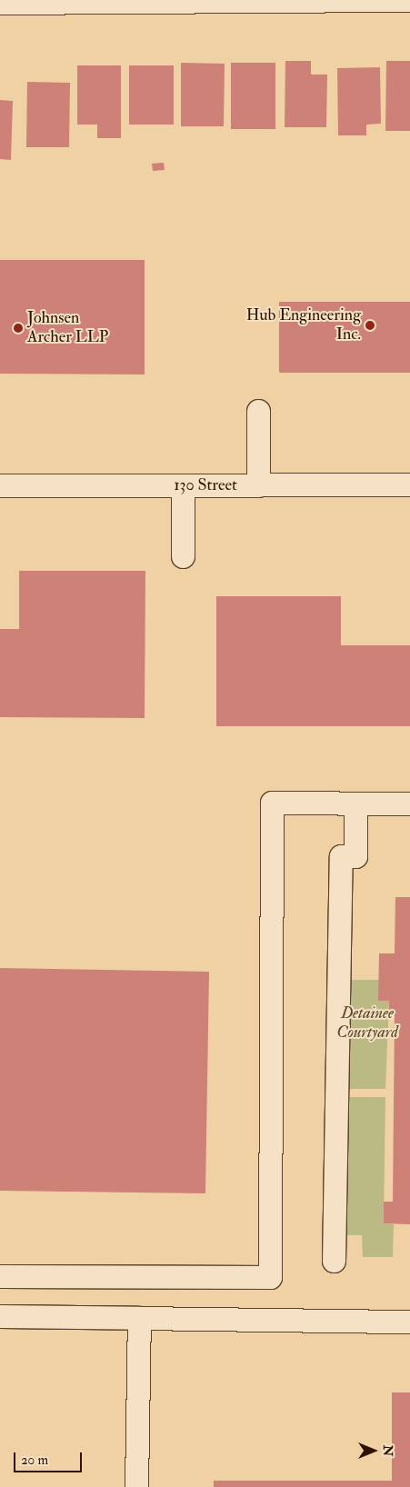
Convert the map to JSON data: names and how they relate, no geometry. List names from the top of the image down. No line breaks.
{"streets":{"street":["130 Street"]},"parks":["Detainee Courtyard"],"places":["Hub Engineering Inc.","Johnsen Archer LLP"],"scale_bar":"20 m","north":"right"}
